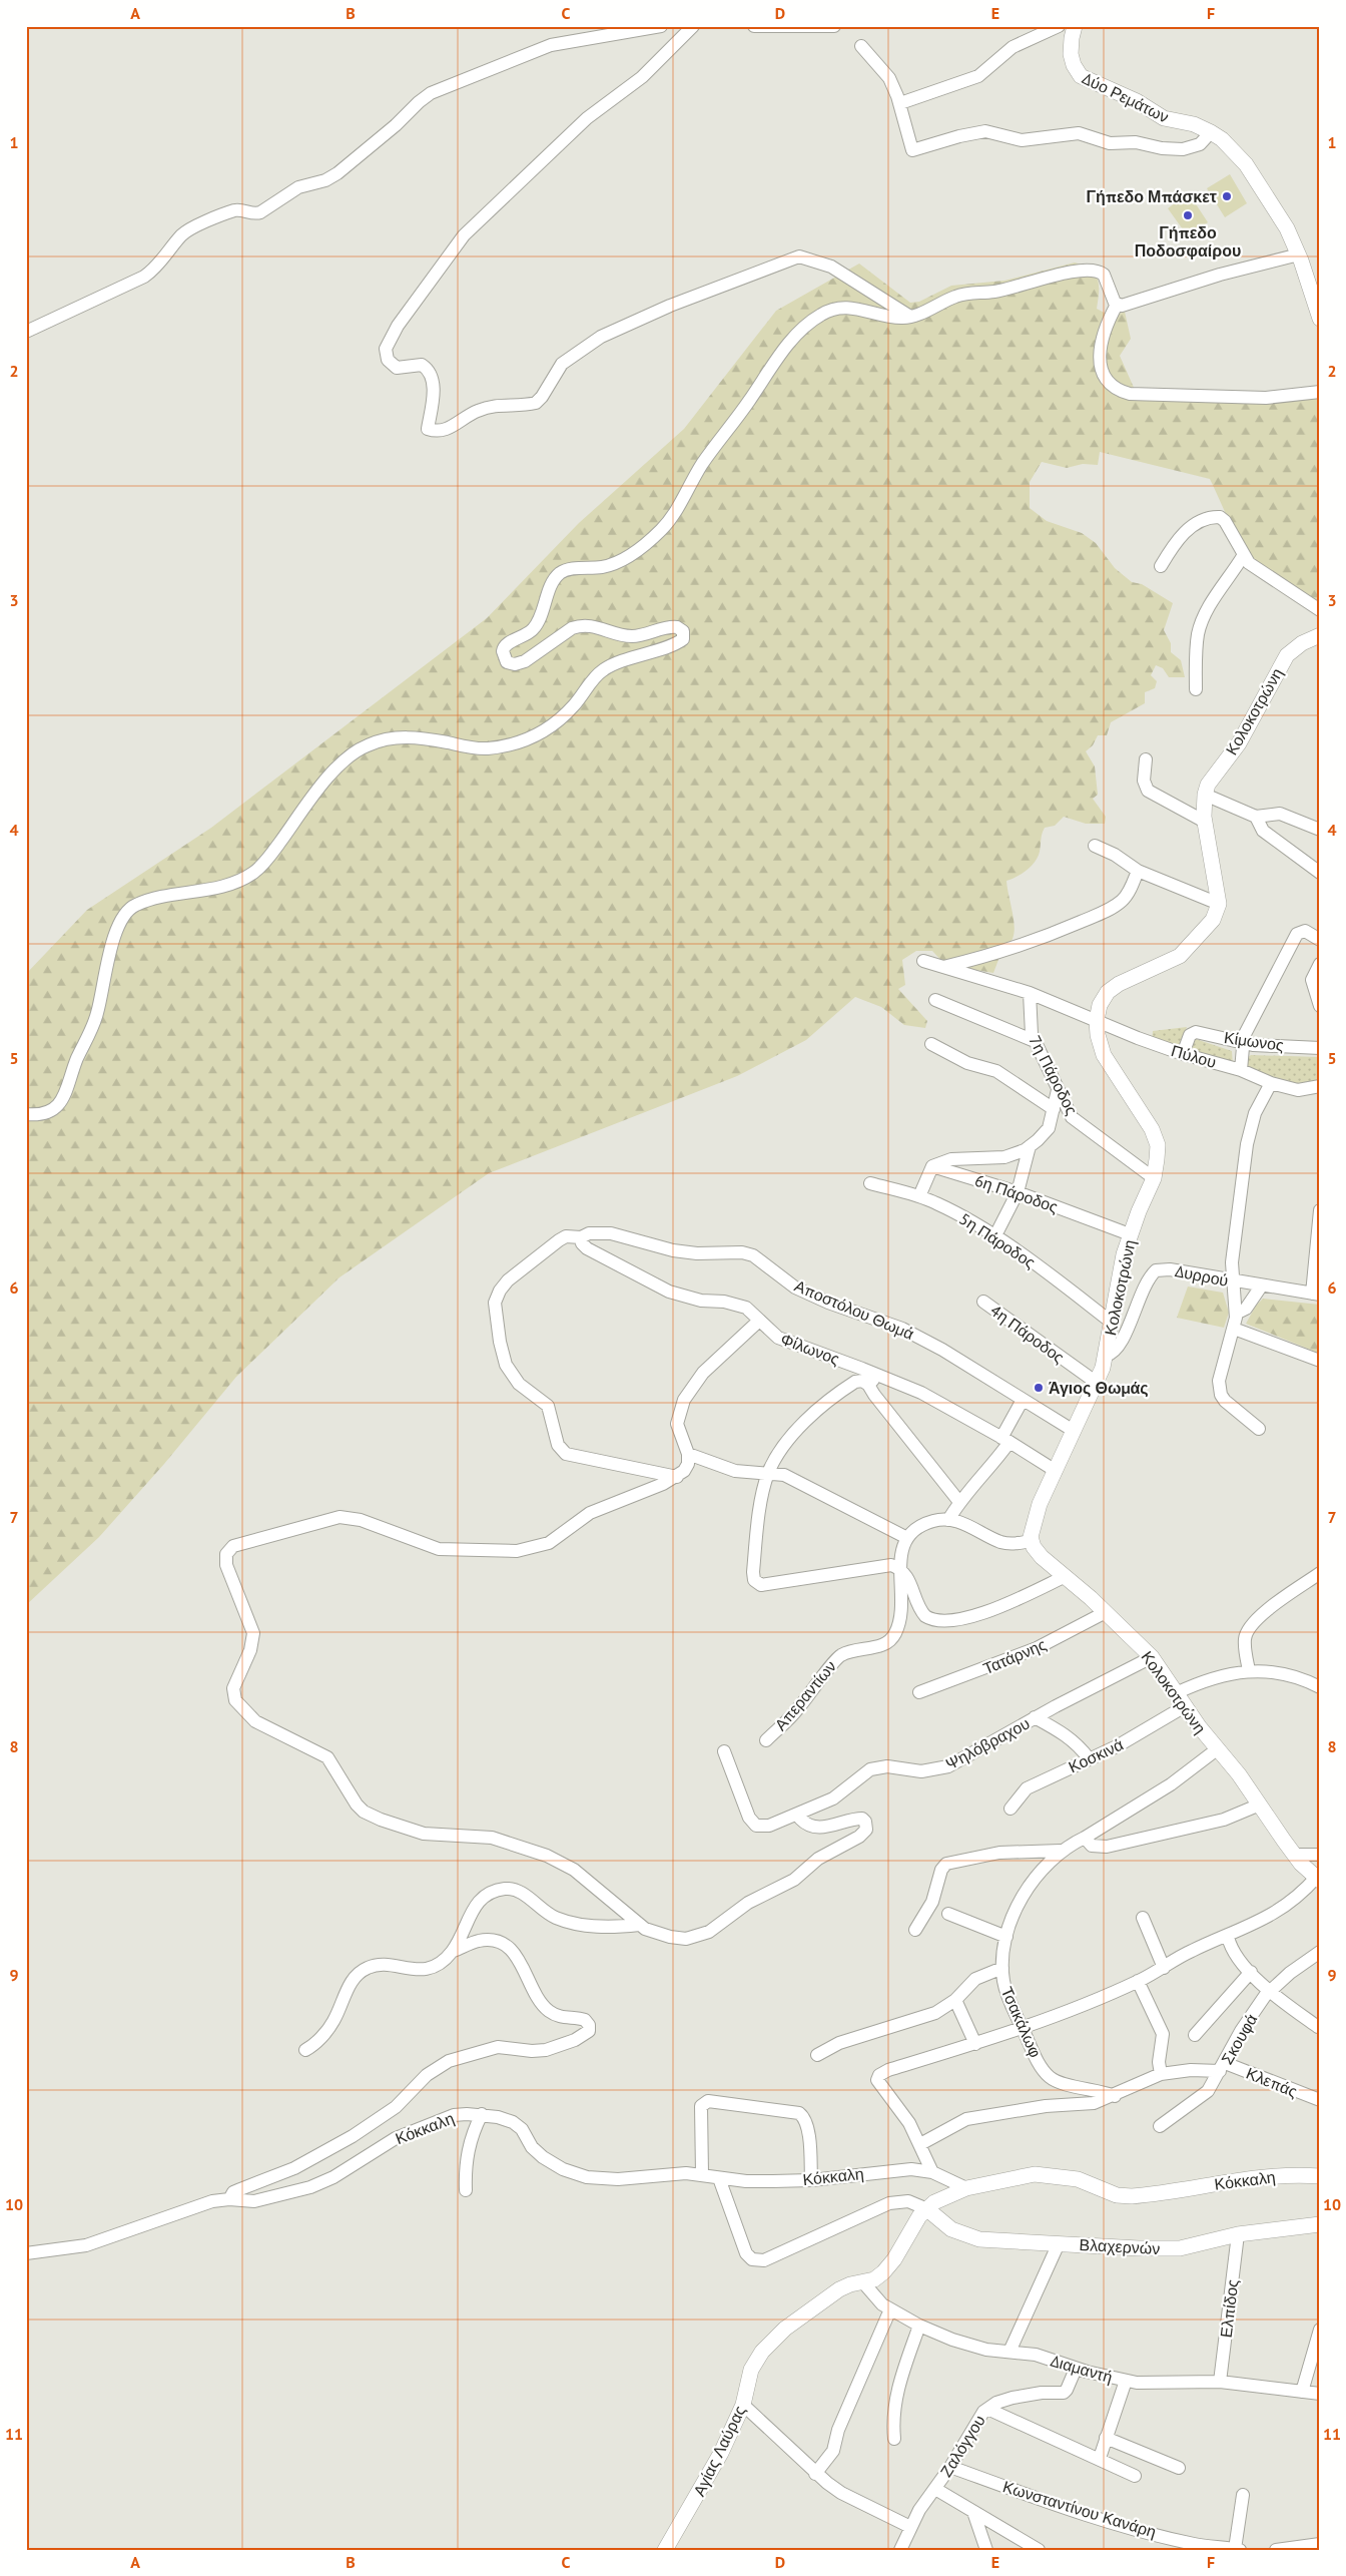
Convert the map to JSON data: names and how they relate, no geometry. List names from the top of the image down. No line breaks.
{"streets":{"street":["Δύο Ρεμάτων","Κολοκοτρώνη","Κίμωνος","Πύλου","7η Πάροδος","6η Πάροδος","5η Πάροδος","Δυρρού","Αποστόλου Θωμά","4η Πάροδος","Φίλωνος","Τατάρνης","Απεραντίων","Ψηλόβραχου","Κοσκινά","Τσακάλωφ","Σκουφά","Κλεπάς","Κόκκαλη","Βλαχερνών","Ελπίδος","Διαμαντή","Ζαλόγγου","Αγίας Λαύρας","Κωνσταντίνου Κανάρη"]},"crossings":[["Κολοκοτρώνη","Πύλου"],["Κολοκοτρώνη","7η Πάροδος"],["Κολοκοτρώνη","6η Πάροδος"],["Κολοκοτρώνη","5η Πάροδος"],["Κολοκοτρώνη","Δυρρού"],["Κολοκοτρώνη","Αποστόλου Θωμά"],["Κολοκοτρώνη","4η Πάροδος"],["Κολοκοτρώνη","Φίλωνος"],["Κολοκοτρώνη","Τατάρνης"],["Κολοκοτρώνη","Ψηλόβραχου"],["Κολοκοτρώνη","Κοσκινά"],["Κολοκοτρώνη","Τσακάλωφ"],["Κίμωνος","Πύλου"],["Πύλου","7η Πάροδος"],["Αποστόλου Θωμά","Φίλωνος"],["Τσακάλωφ","Κλεπάς"],["Σκουφά","Κλεπάς"],["Κόκκαλη","Βλαχερνών"],["Κόκκαλη","Διαμαντή"],["Κόκκαλη","Αγίας Λαύρας"],["Βλαχερνών","Ελπίδος"],["Ελπίδος","Διαμαντή"],["Διαμαντή","Ζαλόγγου"],["Διαμαντή","Αγίας Λαύρας"],["Ζαλόγγου","Κωνσταντίνου Κανάρη"]],"places":["Γήπεδο Μπάσκετ","Γήπεδο Ποδοσφαίρου","Άγιος Θωμάς"],"grid":{"columns":["A","B","C","D","E","F"],"rows":["1","2","3","4","5","6","7","8","9","10","11"]}}
